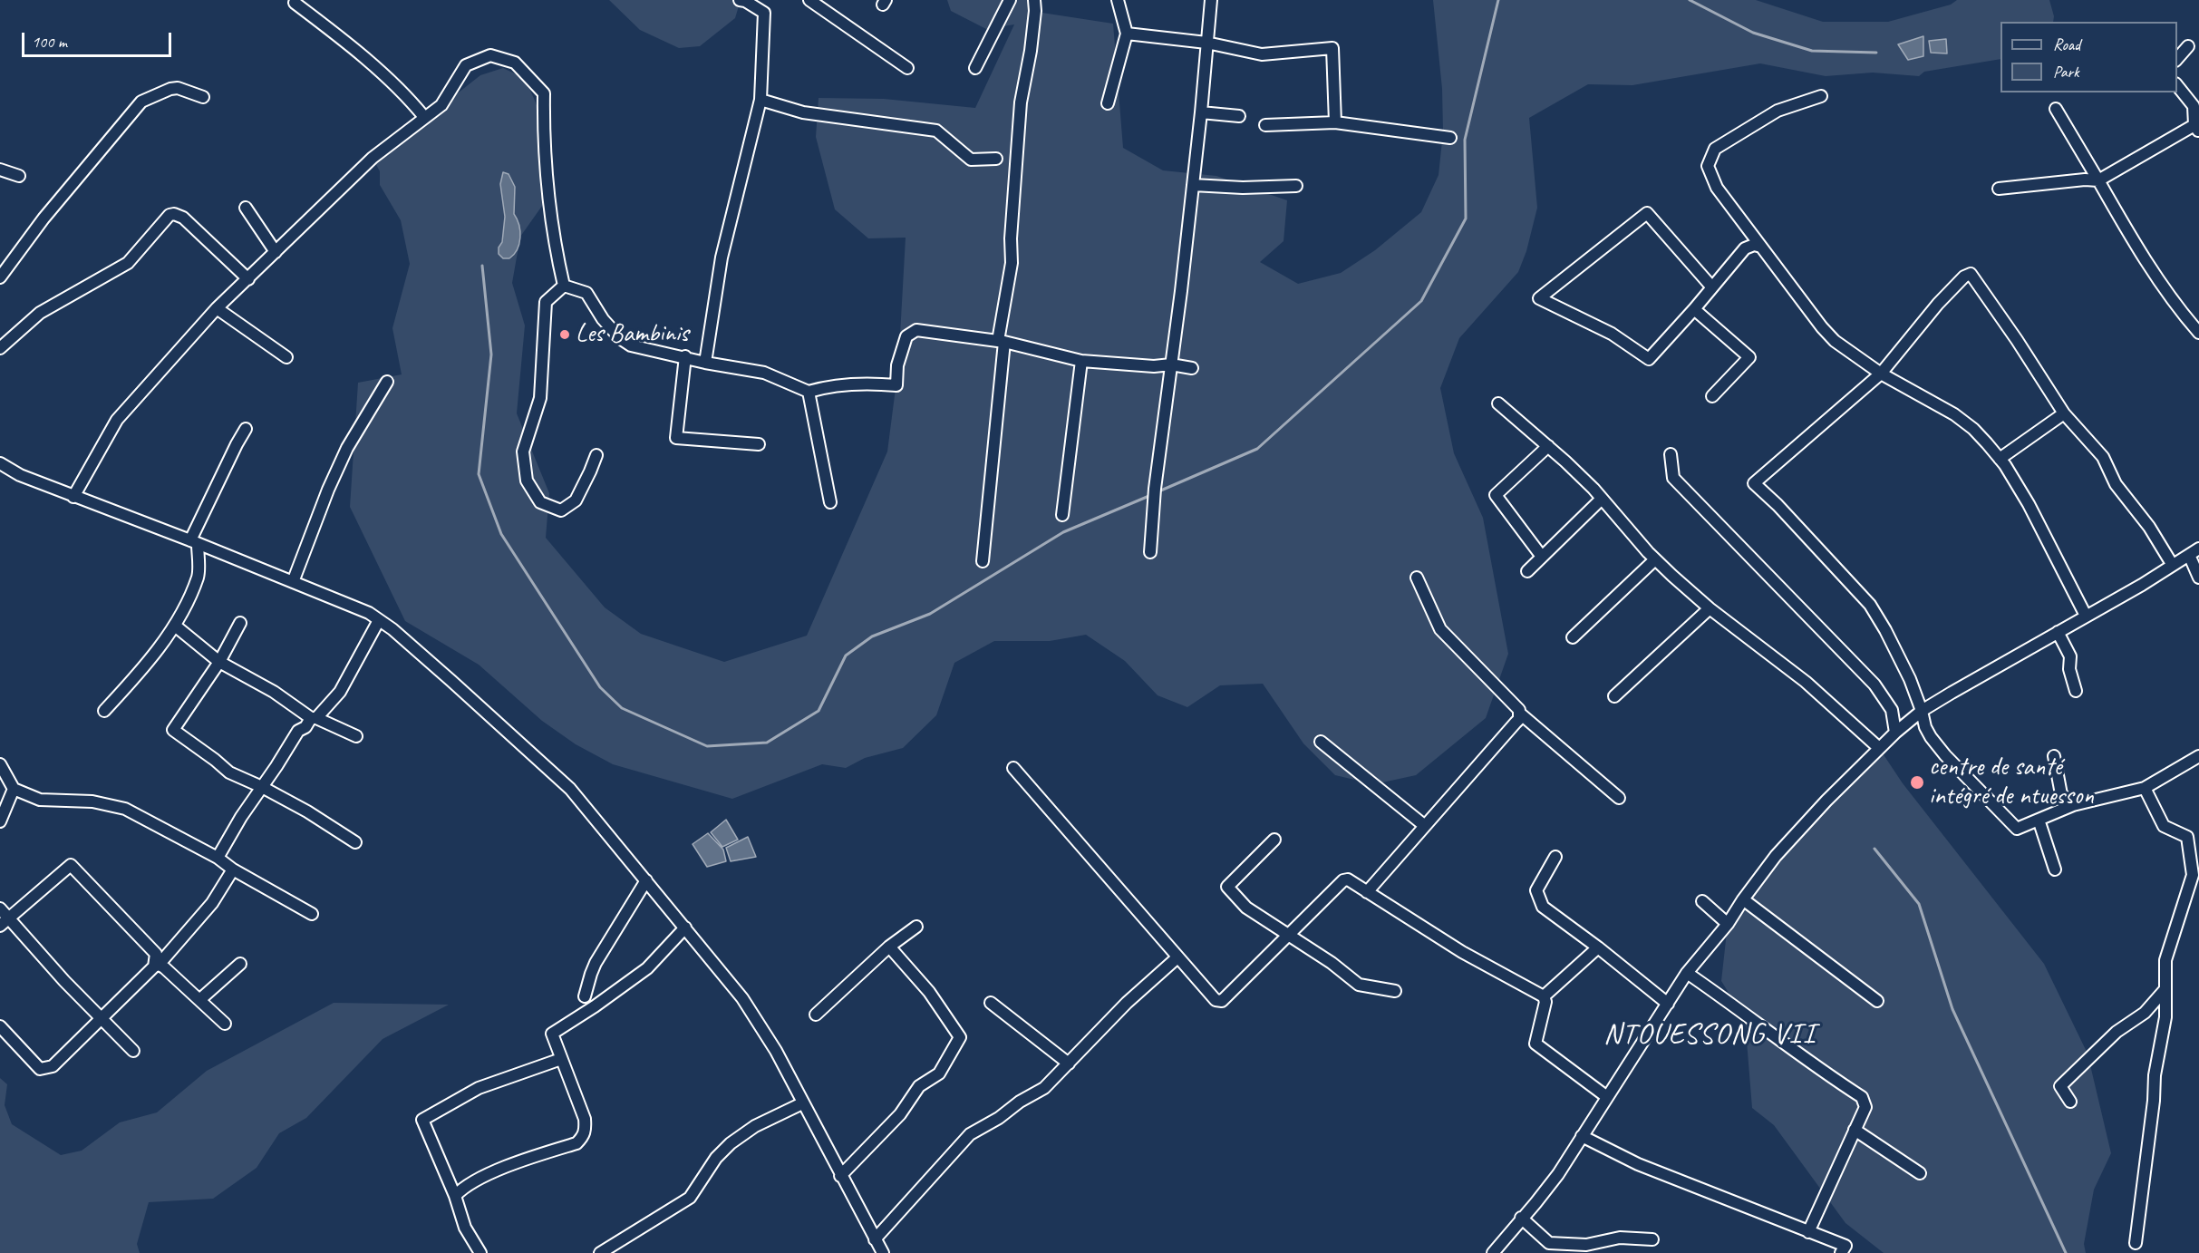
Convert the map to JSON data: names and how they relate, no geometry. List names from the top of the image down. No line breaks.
{"districts":["NTOUESSONG VII"],"places":["Les Bambinis","centre de santé intégré de ntuesson"],"legend":["Road","Park"],"scale_bar":"100 m"}
